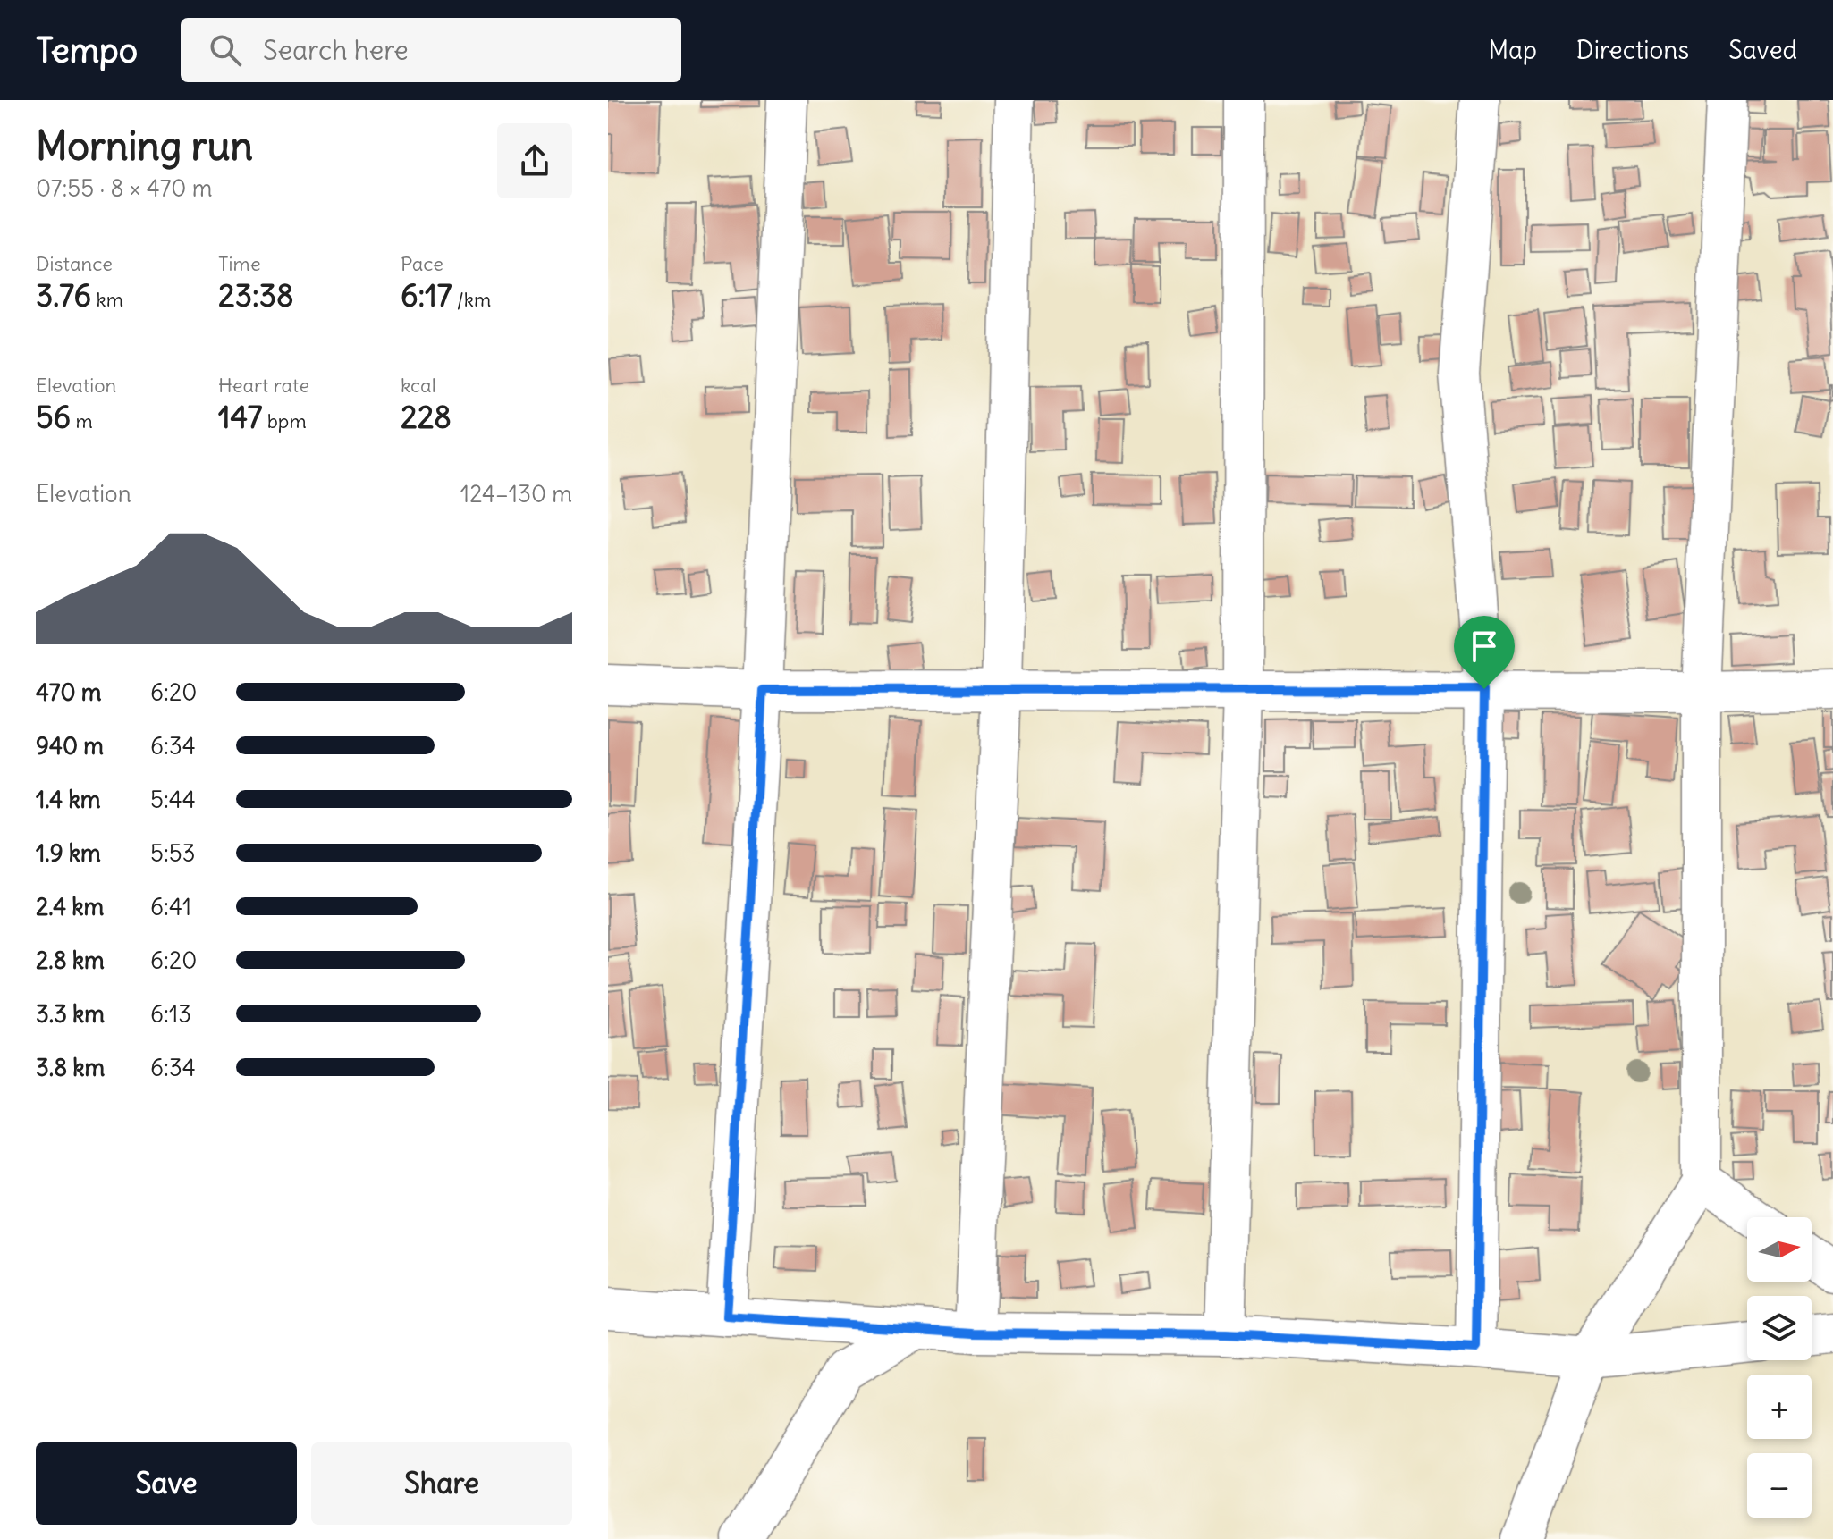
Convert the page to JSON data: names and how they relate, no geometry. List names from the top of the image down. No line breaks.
{"north":"right","page":{"header":"Tempo","search":"Search here","nav":["Map","Directions","Saved"],"heading":["Morning run","07:55 · 8 × 470 m"],"stats":[["Distance","3.76 km"],["Time","23:38"],["Pace","6:17 /km"],["Elevation","56 m"],["Heart rate","147 bpm"],["kcal","228"]],"chart":["Elevation","124–130 m"],"list":[{"name":"470 m","note":"6:20"},{"name":"940 m","note":"6:34"},{"name":"1.4 km","note":"5:44"},{"name":"1.9 km","note":"5:53"},{"name":"2.4 km","note":"6:41"},{"name":"2.8 km","note":"6:20"},{"name":"3.3 km","note":"6:13"},{"name":"3.8 km","note":"6:34"}],"map_buttons":["+","−"],"buttons":["Save","Share"]}}
